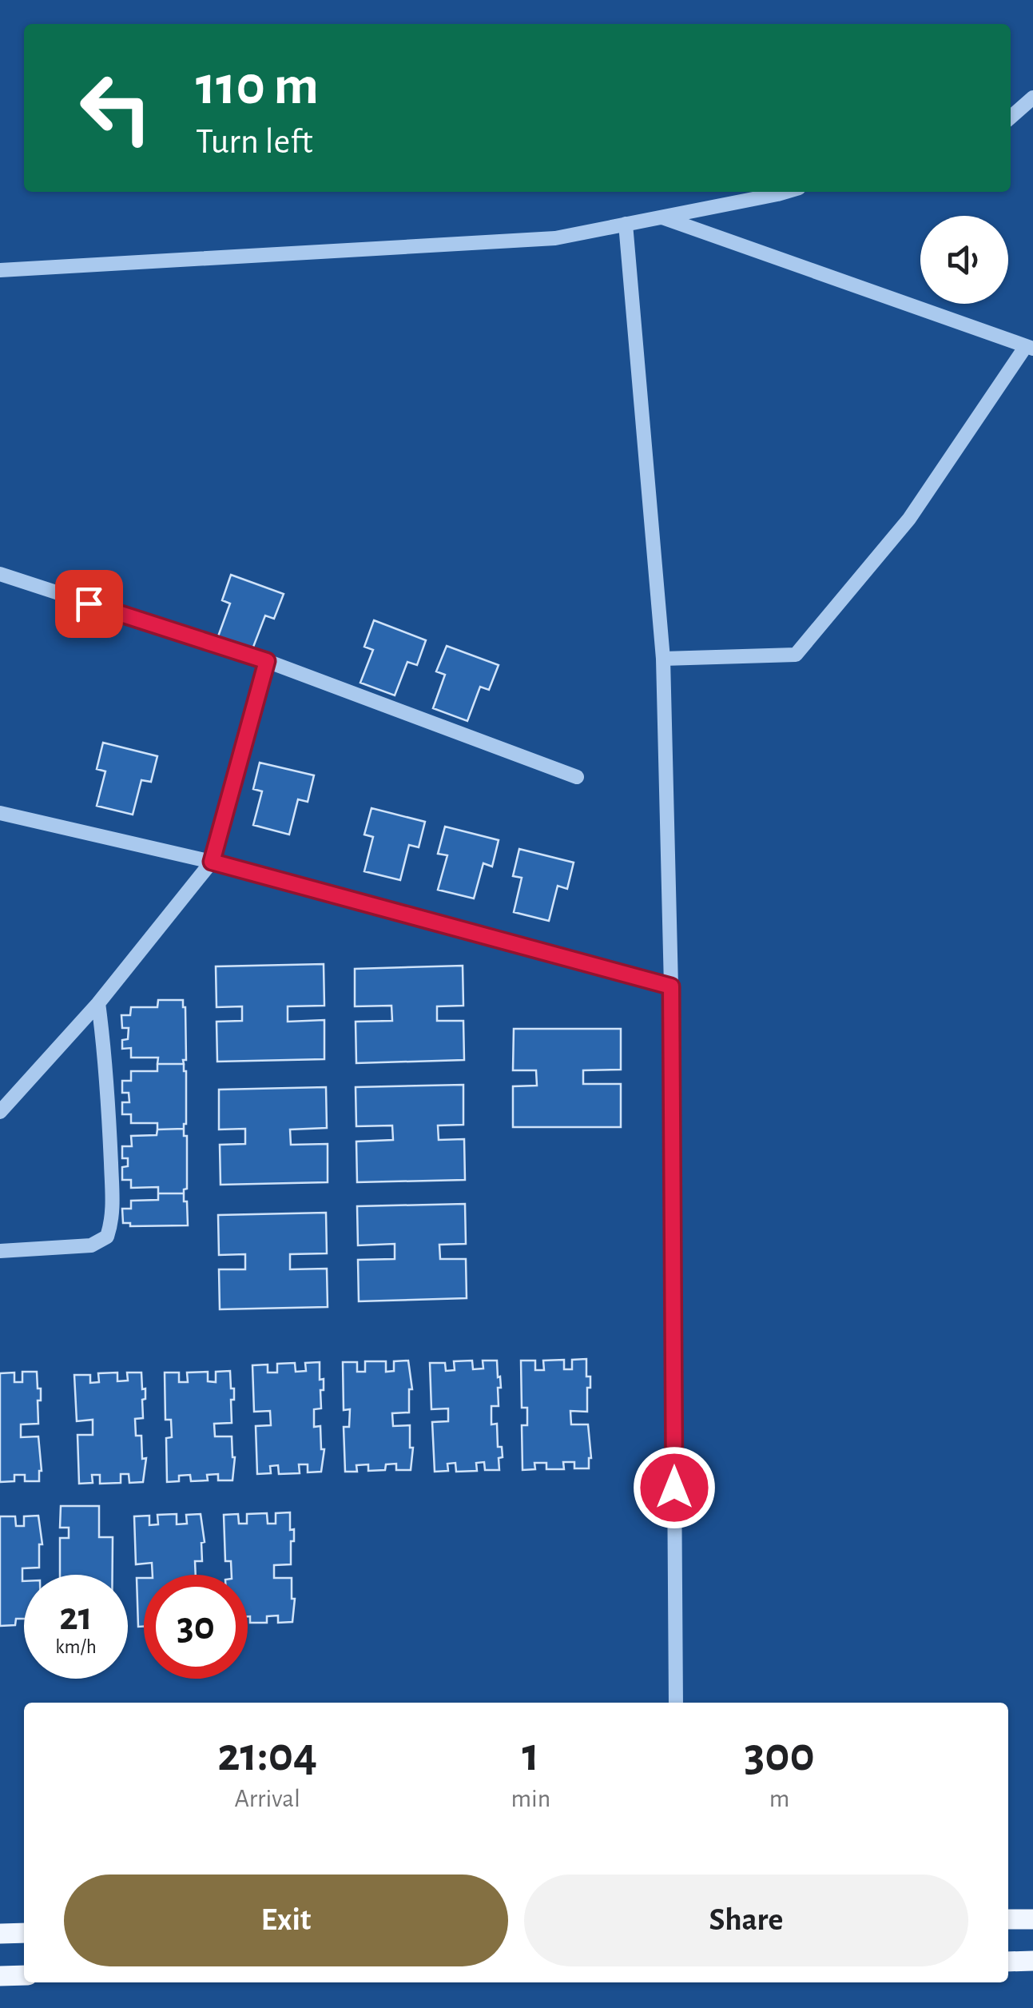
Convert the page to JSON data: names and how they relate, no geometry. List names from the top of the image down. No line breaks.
{"page":{"turn":["110 m","Turn left"],"speed":"21 km/h","limit":"30","eta":["21:04","Arrival","1","min","300","m"],"buttons":["Exit","Share"]}}
